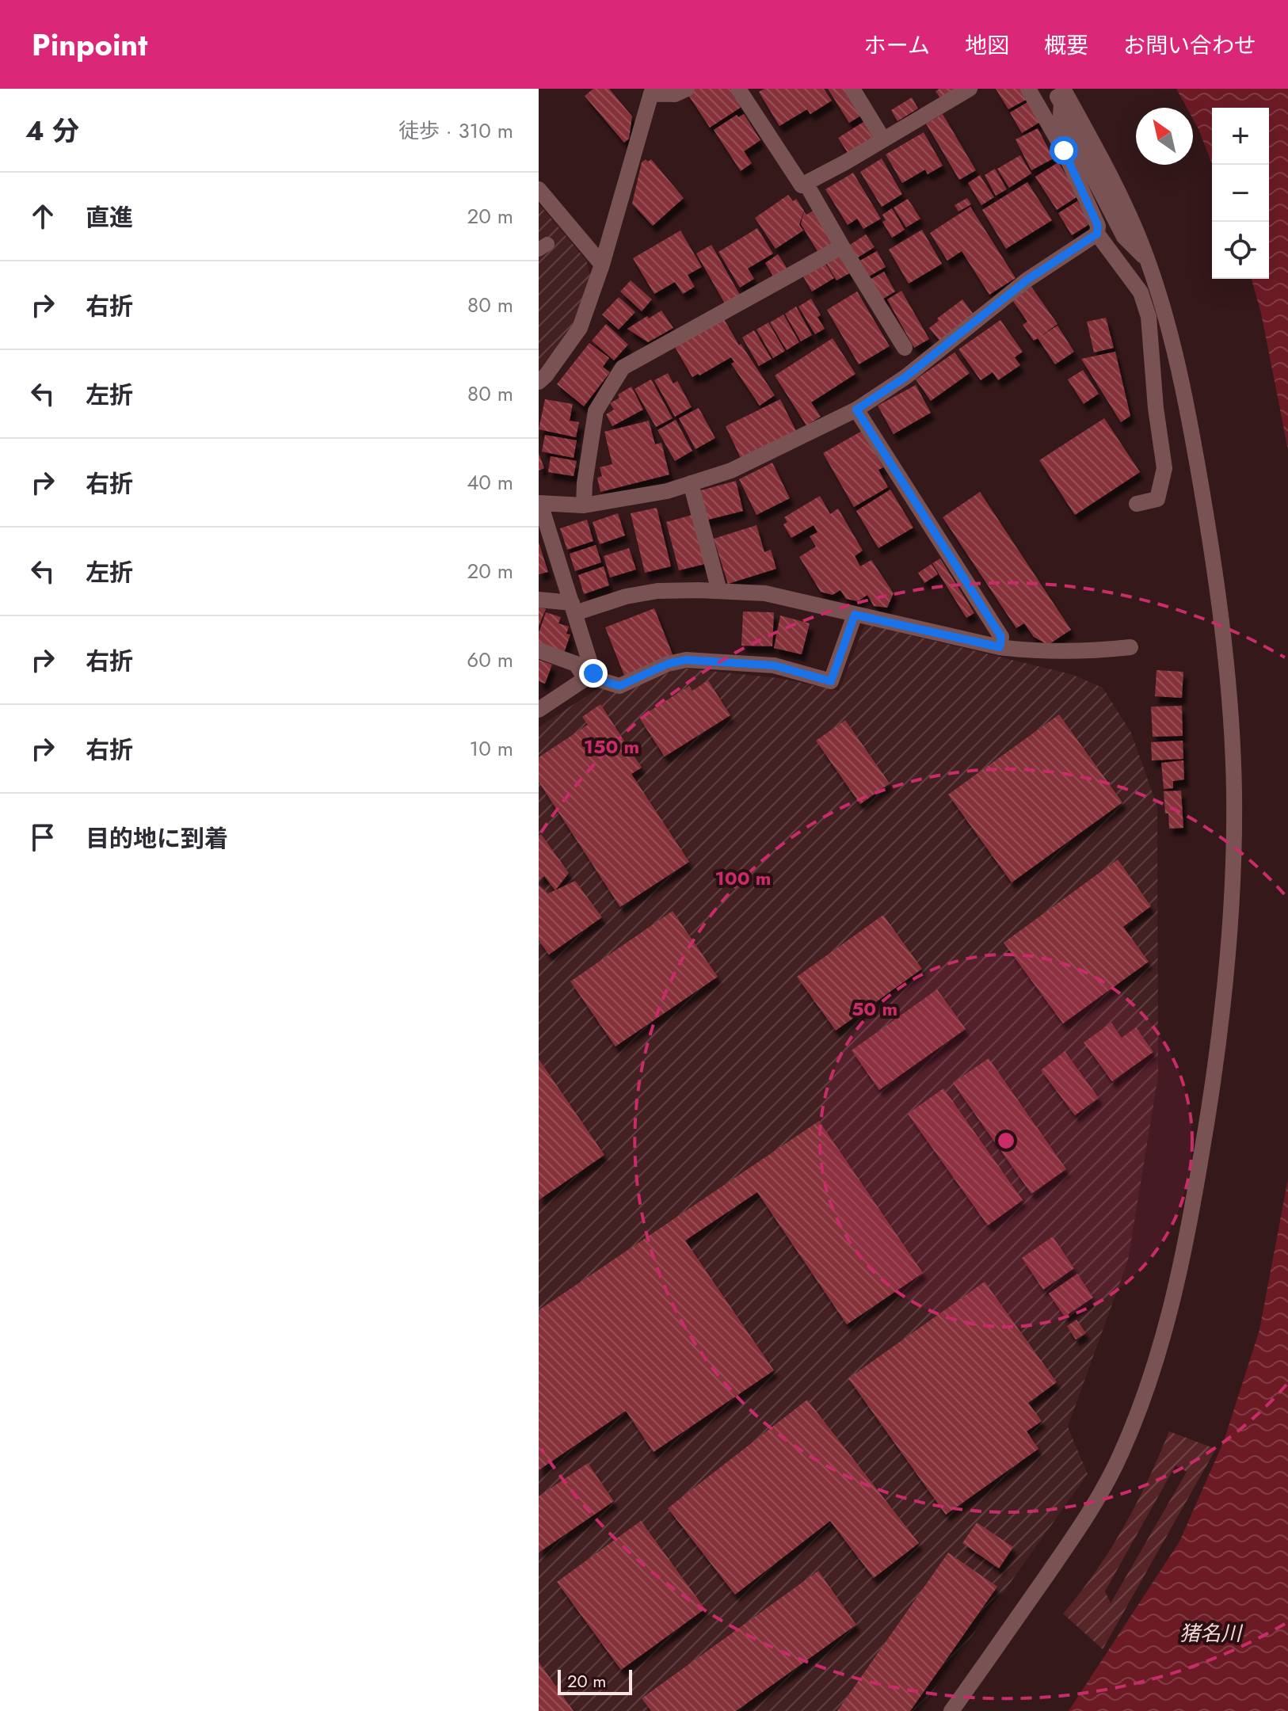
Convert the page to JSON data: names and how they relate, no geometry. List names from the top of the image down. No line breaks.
{"water":["猪名川"],"scale_bar":"20 m","north":"top left","page":{"header":"Pinpoint","nav":["ホーム","地図","概要","お問い合わせ"],"heading":["4 分","徒歩 · 310 m"],"map_buttons":["+","−"],"list":[["直進","20 m"],["右折","80 m"],["左折","80 m"],["右折","40 m"],["左折","20 m"],["右折","60 m"],["右折","10 m"],"目的地に到着"],"scale":"20 m"},"rings":["150 m","100 m","50 m"]}
